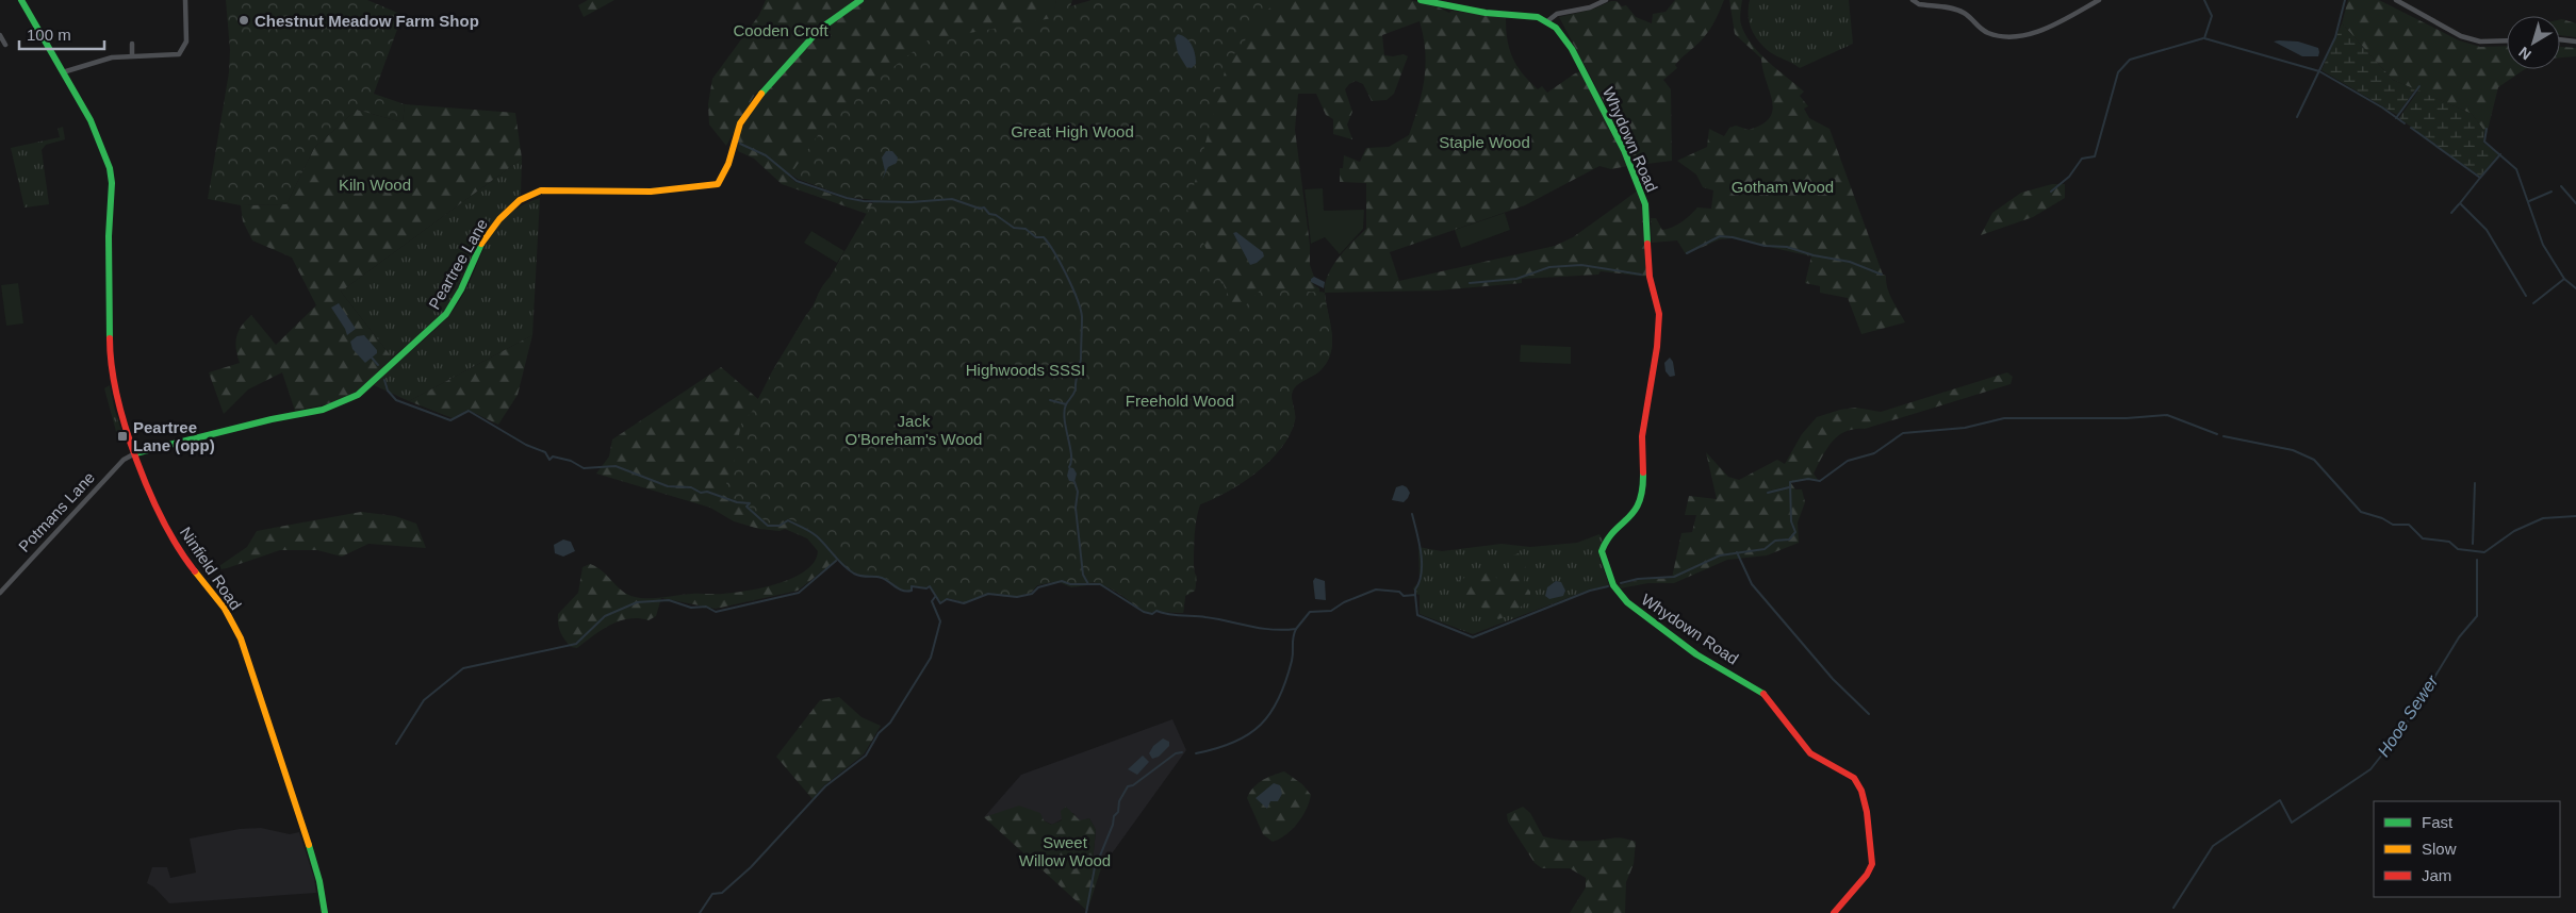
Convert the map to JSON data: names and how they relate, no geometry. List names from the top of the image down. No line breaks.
{"streets":{"street":["Whydown Road","Peartree Lane","Potmans Lane","Ninfield Road"]},"crossings":[["Peartree Lane","Potmans Lane"],["Peartree Lane","Ninfield Road"],["Potmans Lane","Ninfield Road"]],"water":["Hooe Sewer"],"parks":["Cooden Croft","Great High Wood","Staple Wood","Kiln Wood","Gotham Wood","Highwoods SSSI","Freehold Wood","Jack O'Boreham's Wood","Sweet Willow Wood"],"places":{"other":["Chestnut Meadow Farm Shop"],"transit":["Peartree Lane (opp)"]},"legend":["Fast","Slow","Jam"],"scale_bar":"100 m","north":"bottom left"}
